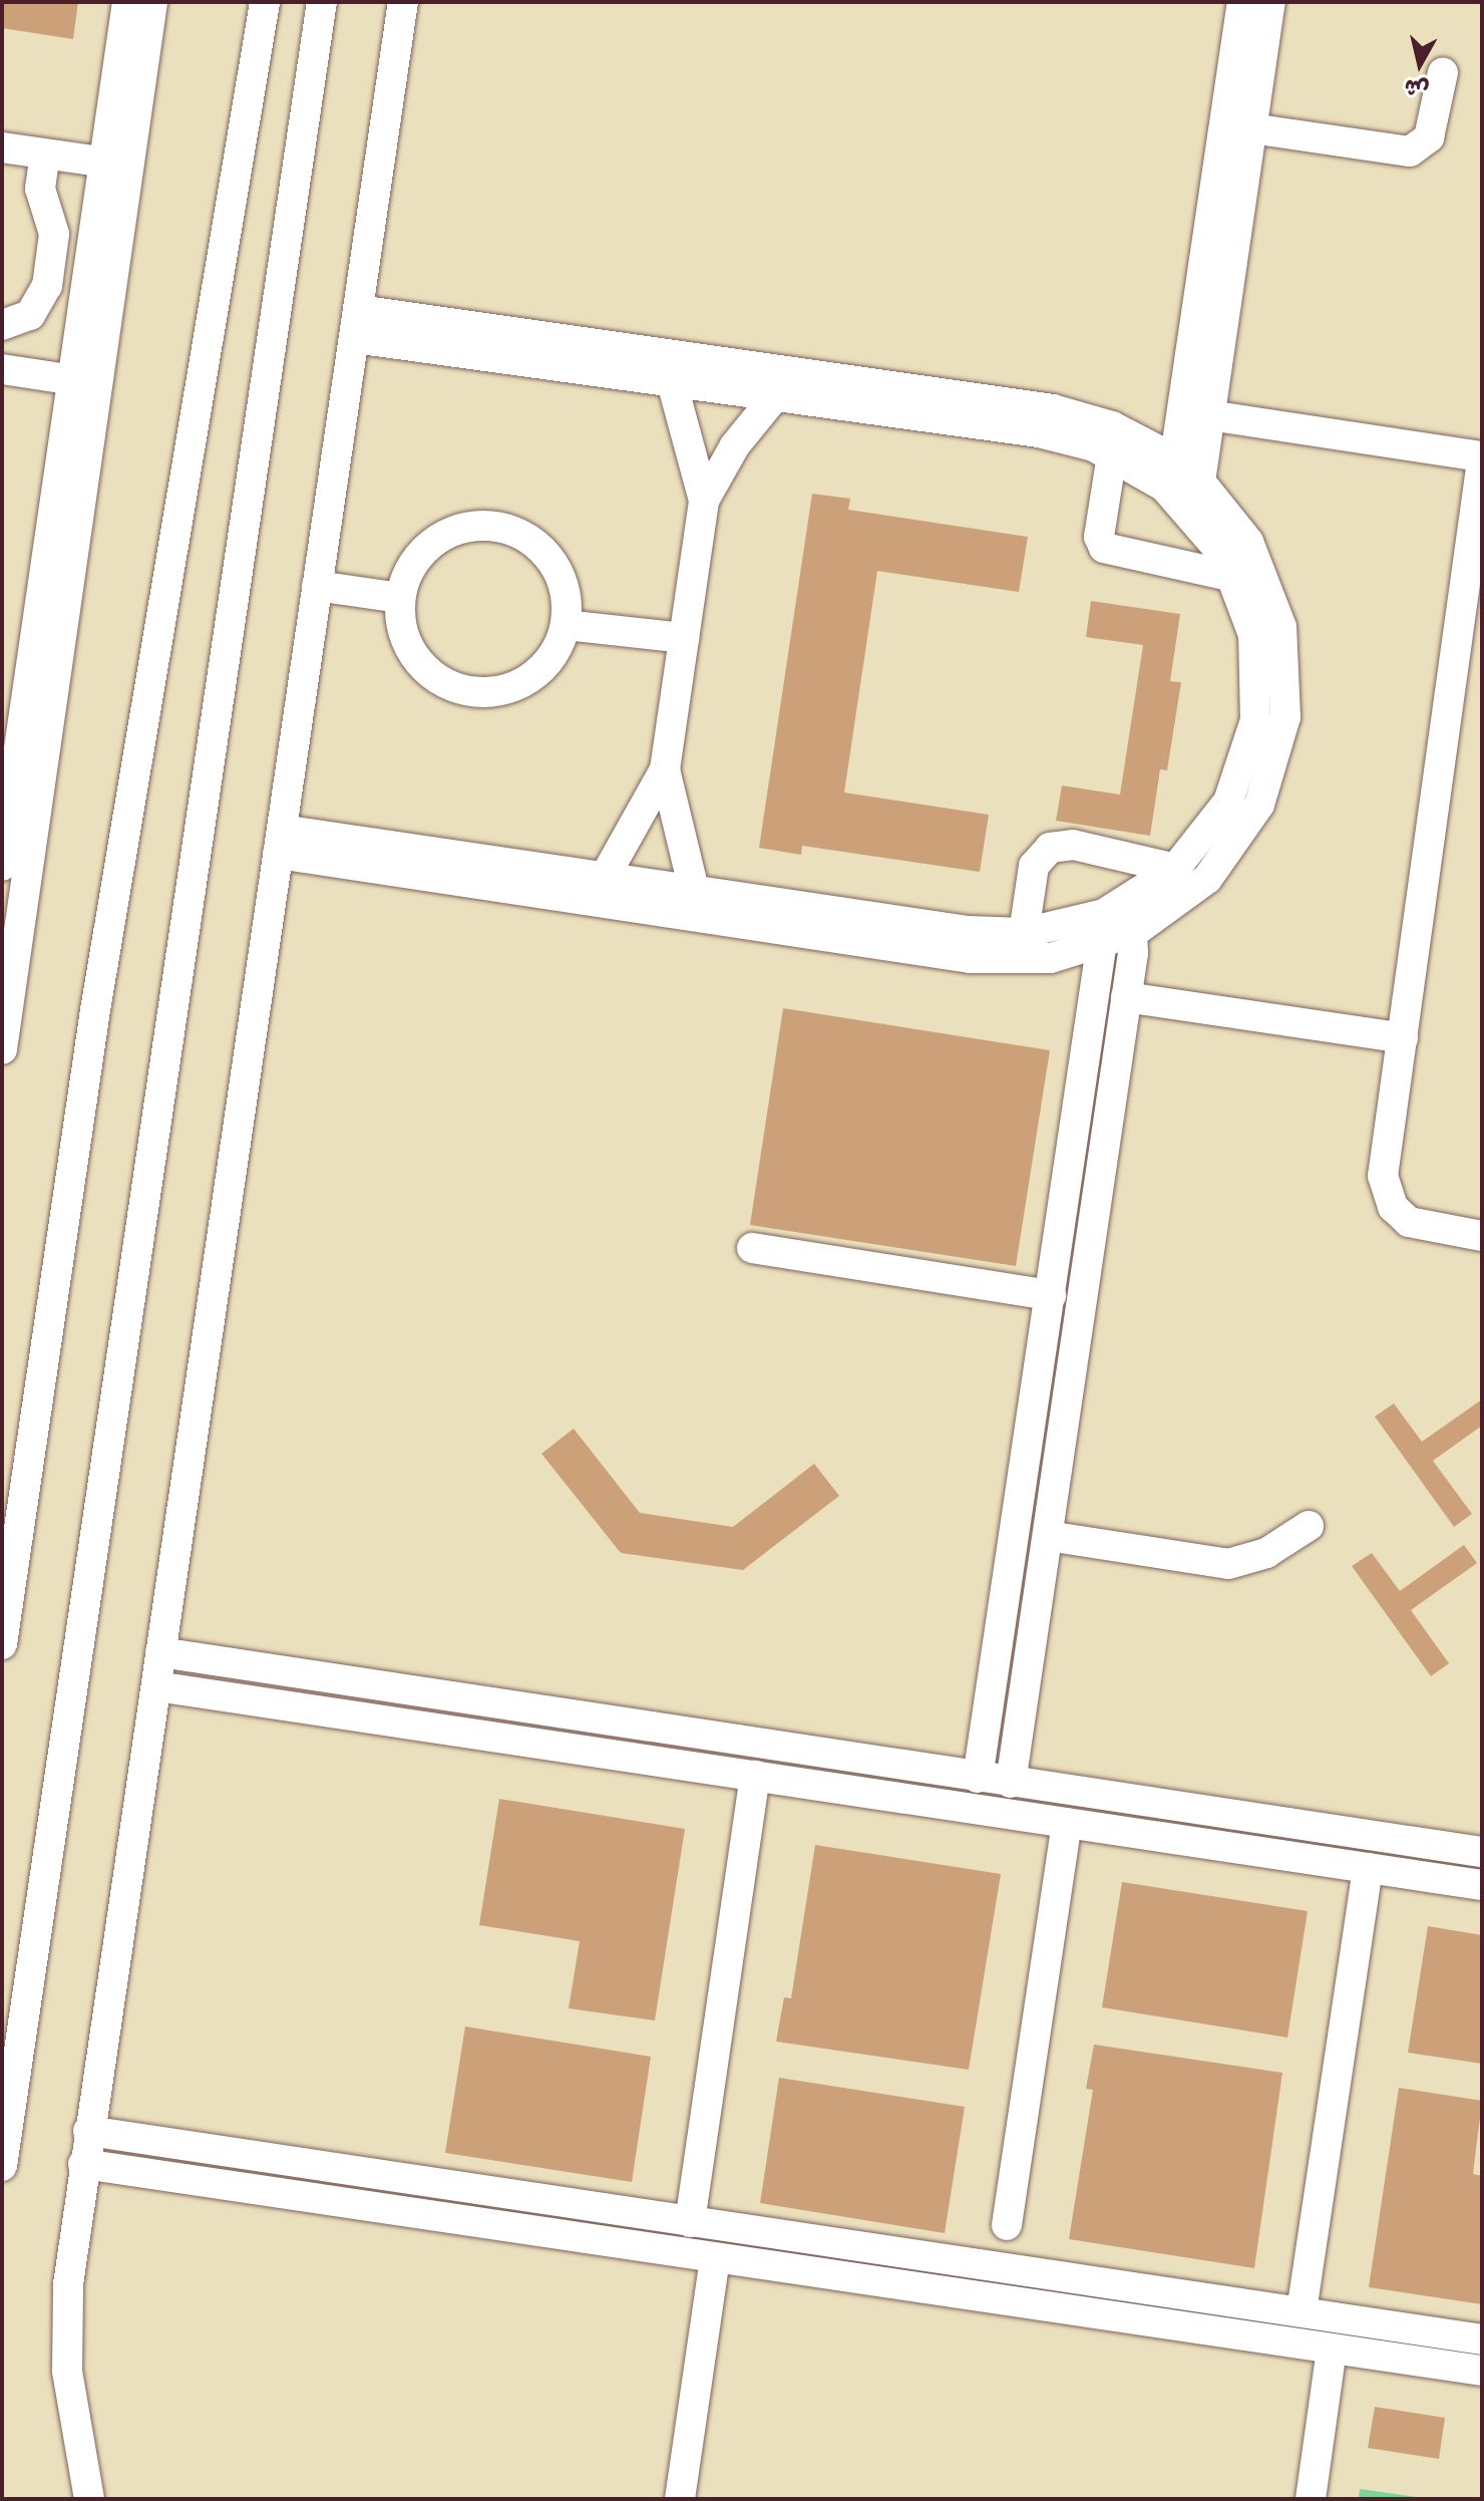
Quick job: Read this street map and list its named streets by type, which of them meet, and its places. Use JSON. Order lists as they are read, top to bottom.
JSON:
{
  "north": "bottom"
}
